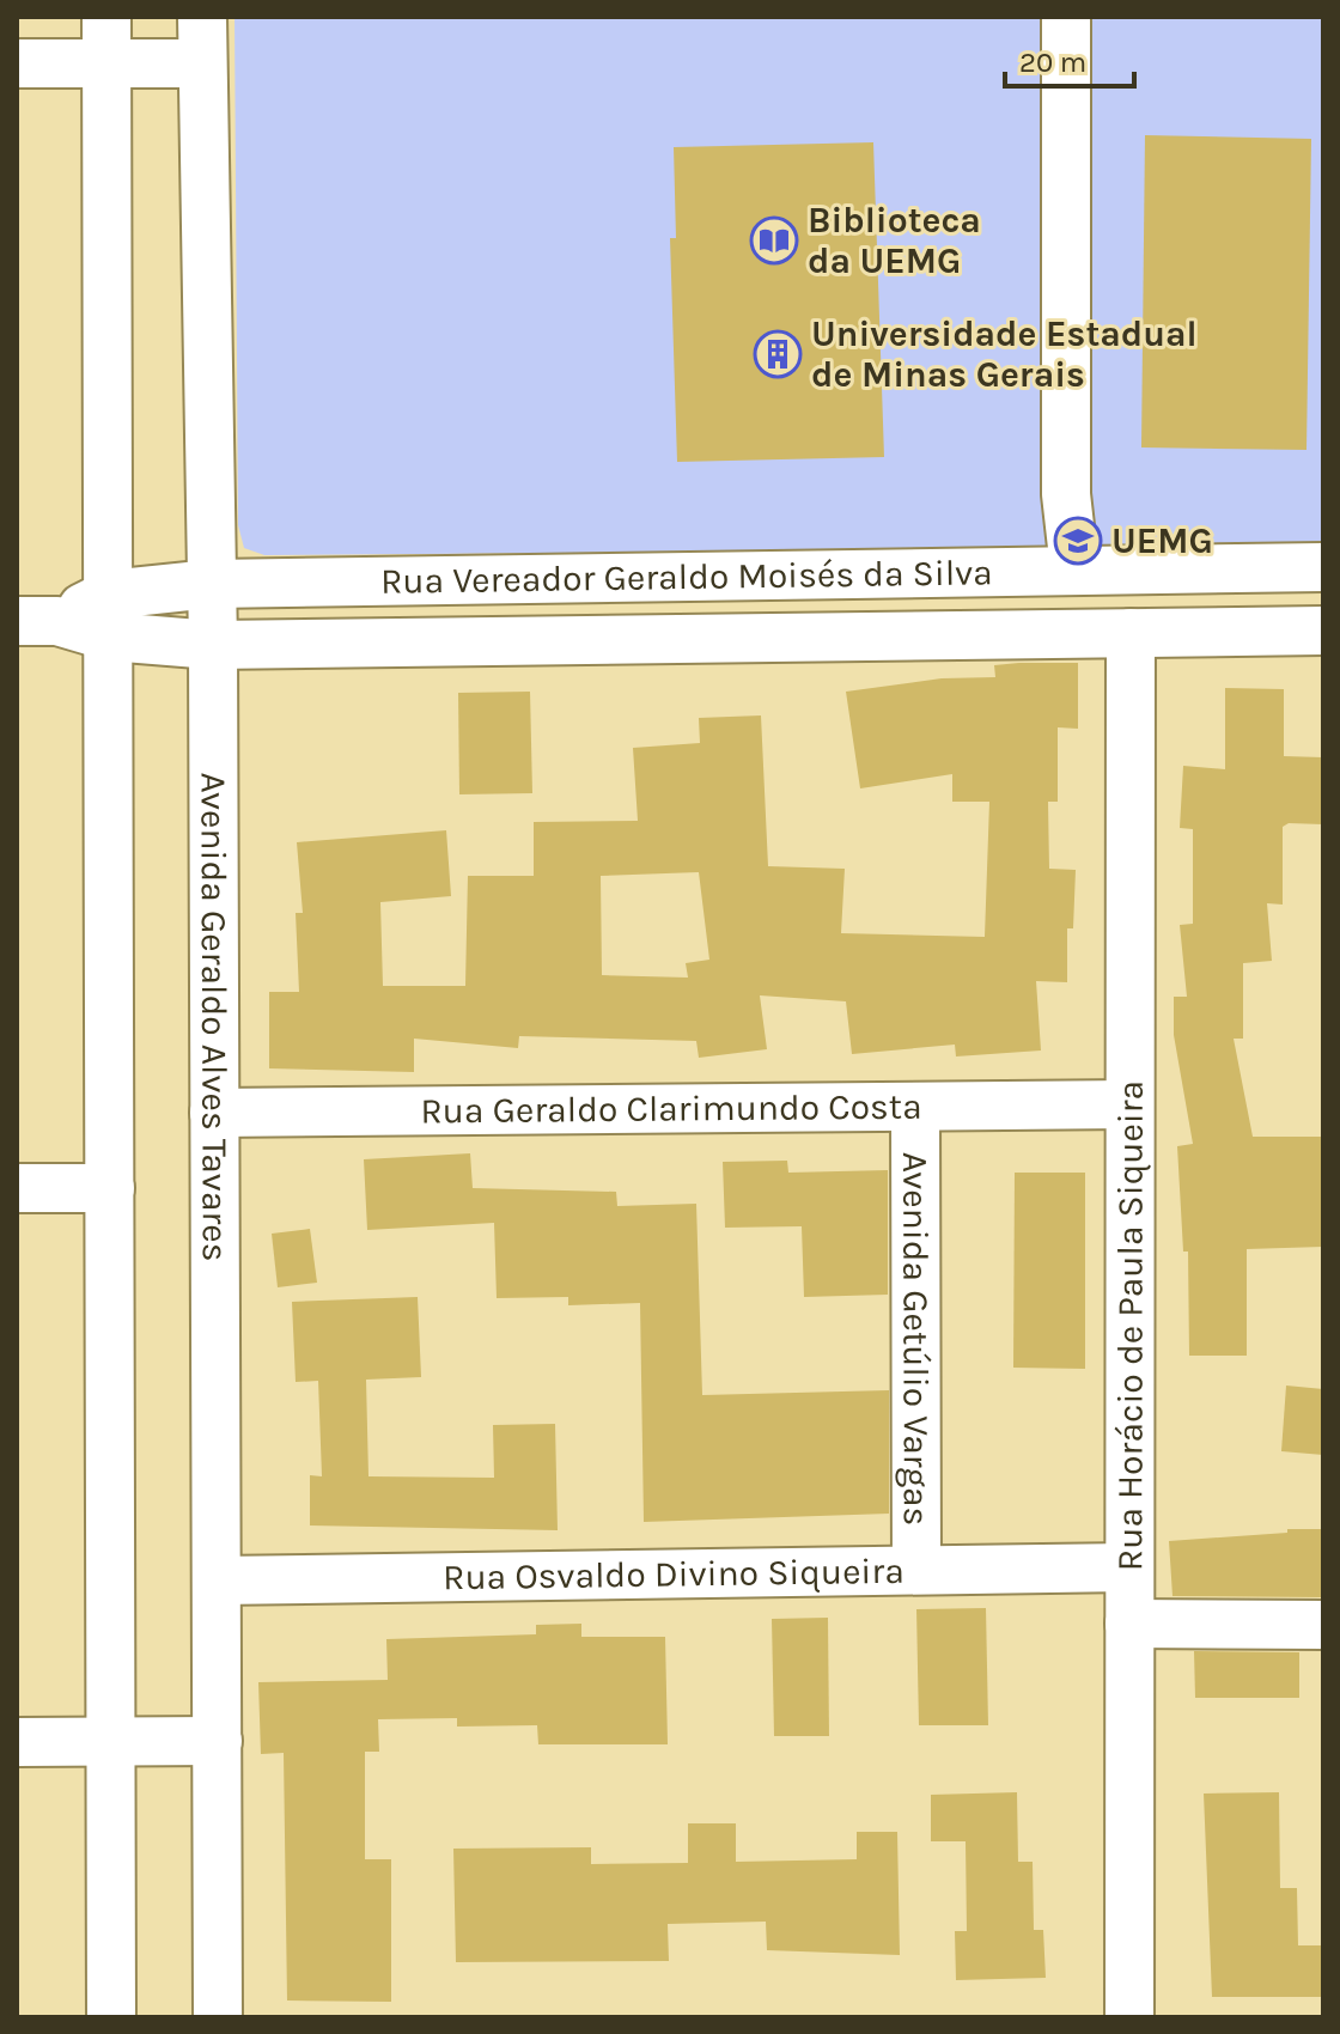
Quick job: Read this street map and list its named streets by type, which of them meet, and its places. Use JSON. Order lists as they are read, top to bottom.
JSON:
{
  "streets": {
    "street": [
      "Rua Vereador Geraldo Moisés da Silva",
      "Avenida Geraldo Alves Tavares",
      "Rua Geraldo Clarimundo Costa",
      "Rua Horácio de Paula Siqueira",
      "Avenida Getúlio Vargas",
      "Rua Osvaldo Divino Siqueira"
    ]
  },
  "crossings": [
    ["Rua Vereador Geraldo Moisés da Silva", "Avenida Geraldo Alves Tavares"],
    ["Rua Vereador Geraldo Moisés da Silva", "Rua Horácio de Paula Siqueira"],
    ["Avenida Geraldo Alves Tavares", "Rua Geraldo Clarimundo Costa"],
    ["Avenida Geraldo Alves Tavares", "Rua Osvaldo Divino Siqueira"],
    ["Rua Geraldo Clarimundo Costa", "Rua Horácio de Paula Siqueira"],
    ["Rua Geraldo Clarimundo Costa", "Avenida Getúlio Vargas"],
    ["Rua Horácio de Paula Siqueira", "Rua Osvaldo Divino Siqueira"],
    ["Avenida Getúlio Vargas", "Rua Osvaldo Divino Siqueira"]
  ],
  "places": {
    "library": ["Biblioteca da UEMG"],
    "building": ["Universidade Estadual de Minas Gerais"],
    "school or university": ["UEMG"]
  },
  "scale_bar": "20 m"
}
